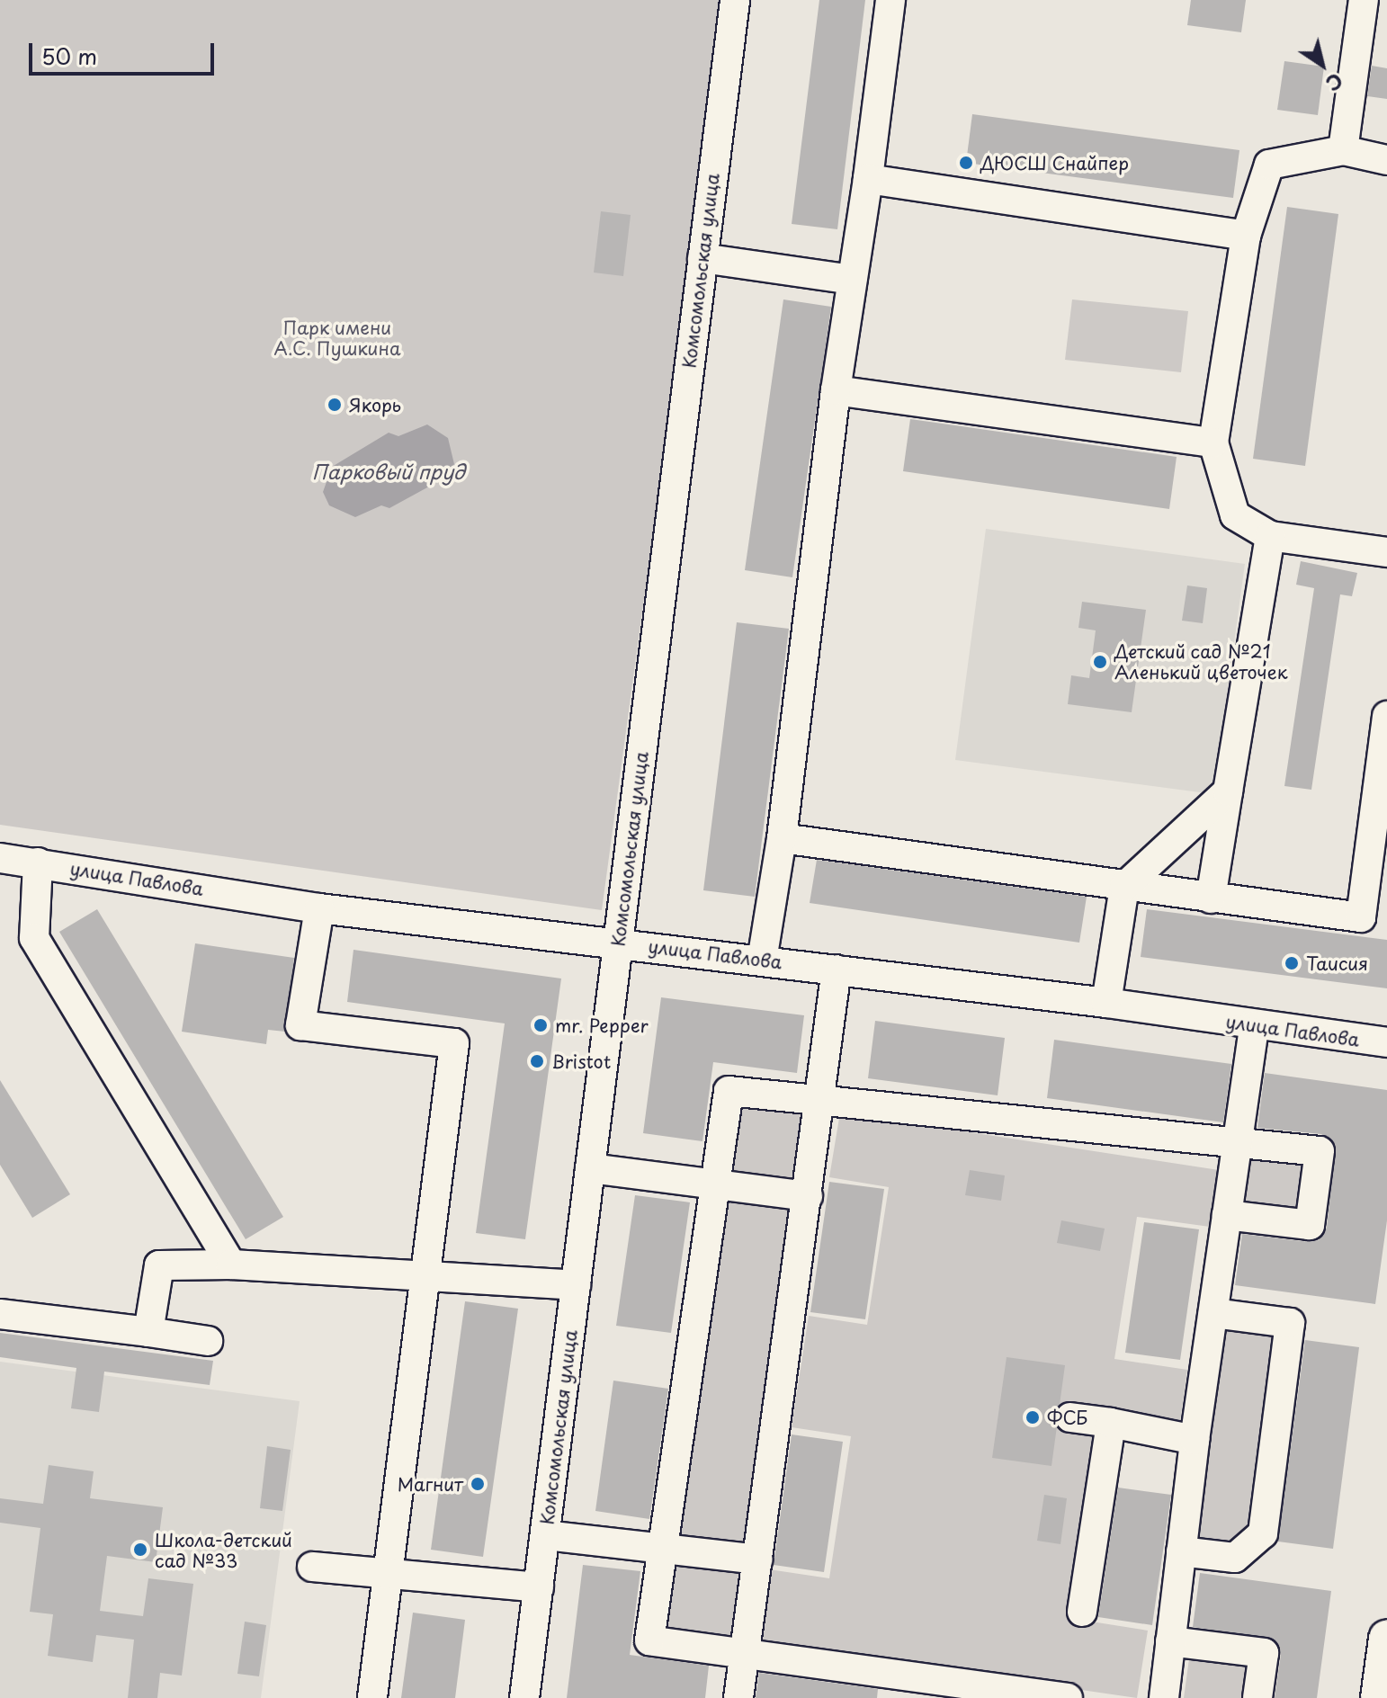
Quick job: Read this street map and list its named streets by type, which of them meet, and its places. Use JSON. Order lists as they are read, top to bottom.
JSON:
{
  "streets": {
    "street": ["Комсомольская улица", "улица Павлова"]
  },
  "crossings": [
    ["Комсомольская улица", "улица Павлова"]
  ],
  "water": ["Парковый пруд"],
  "parks": ["Парк имени А.С. Пушкина"],
  "places": [
    "ДЮСШ Снайпер",
    "Якорь",
    "Детский сад №21 Аленький цветочек",
    "Таисия",
    "mr. Pepper",
    "Bristot",
    "ФСБ",
    "Магнит",
    "Школа-детский сад №33"
  ],
  "scale_bar": "50 m",
  "north": "bottom right"
}
